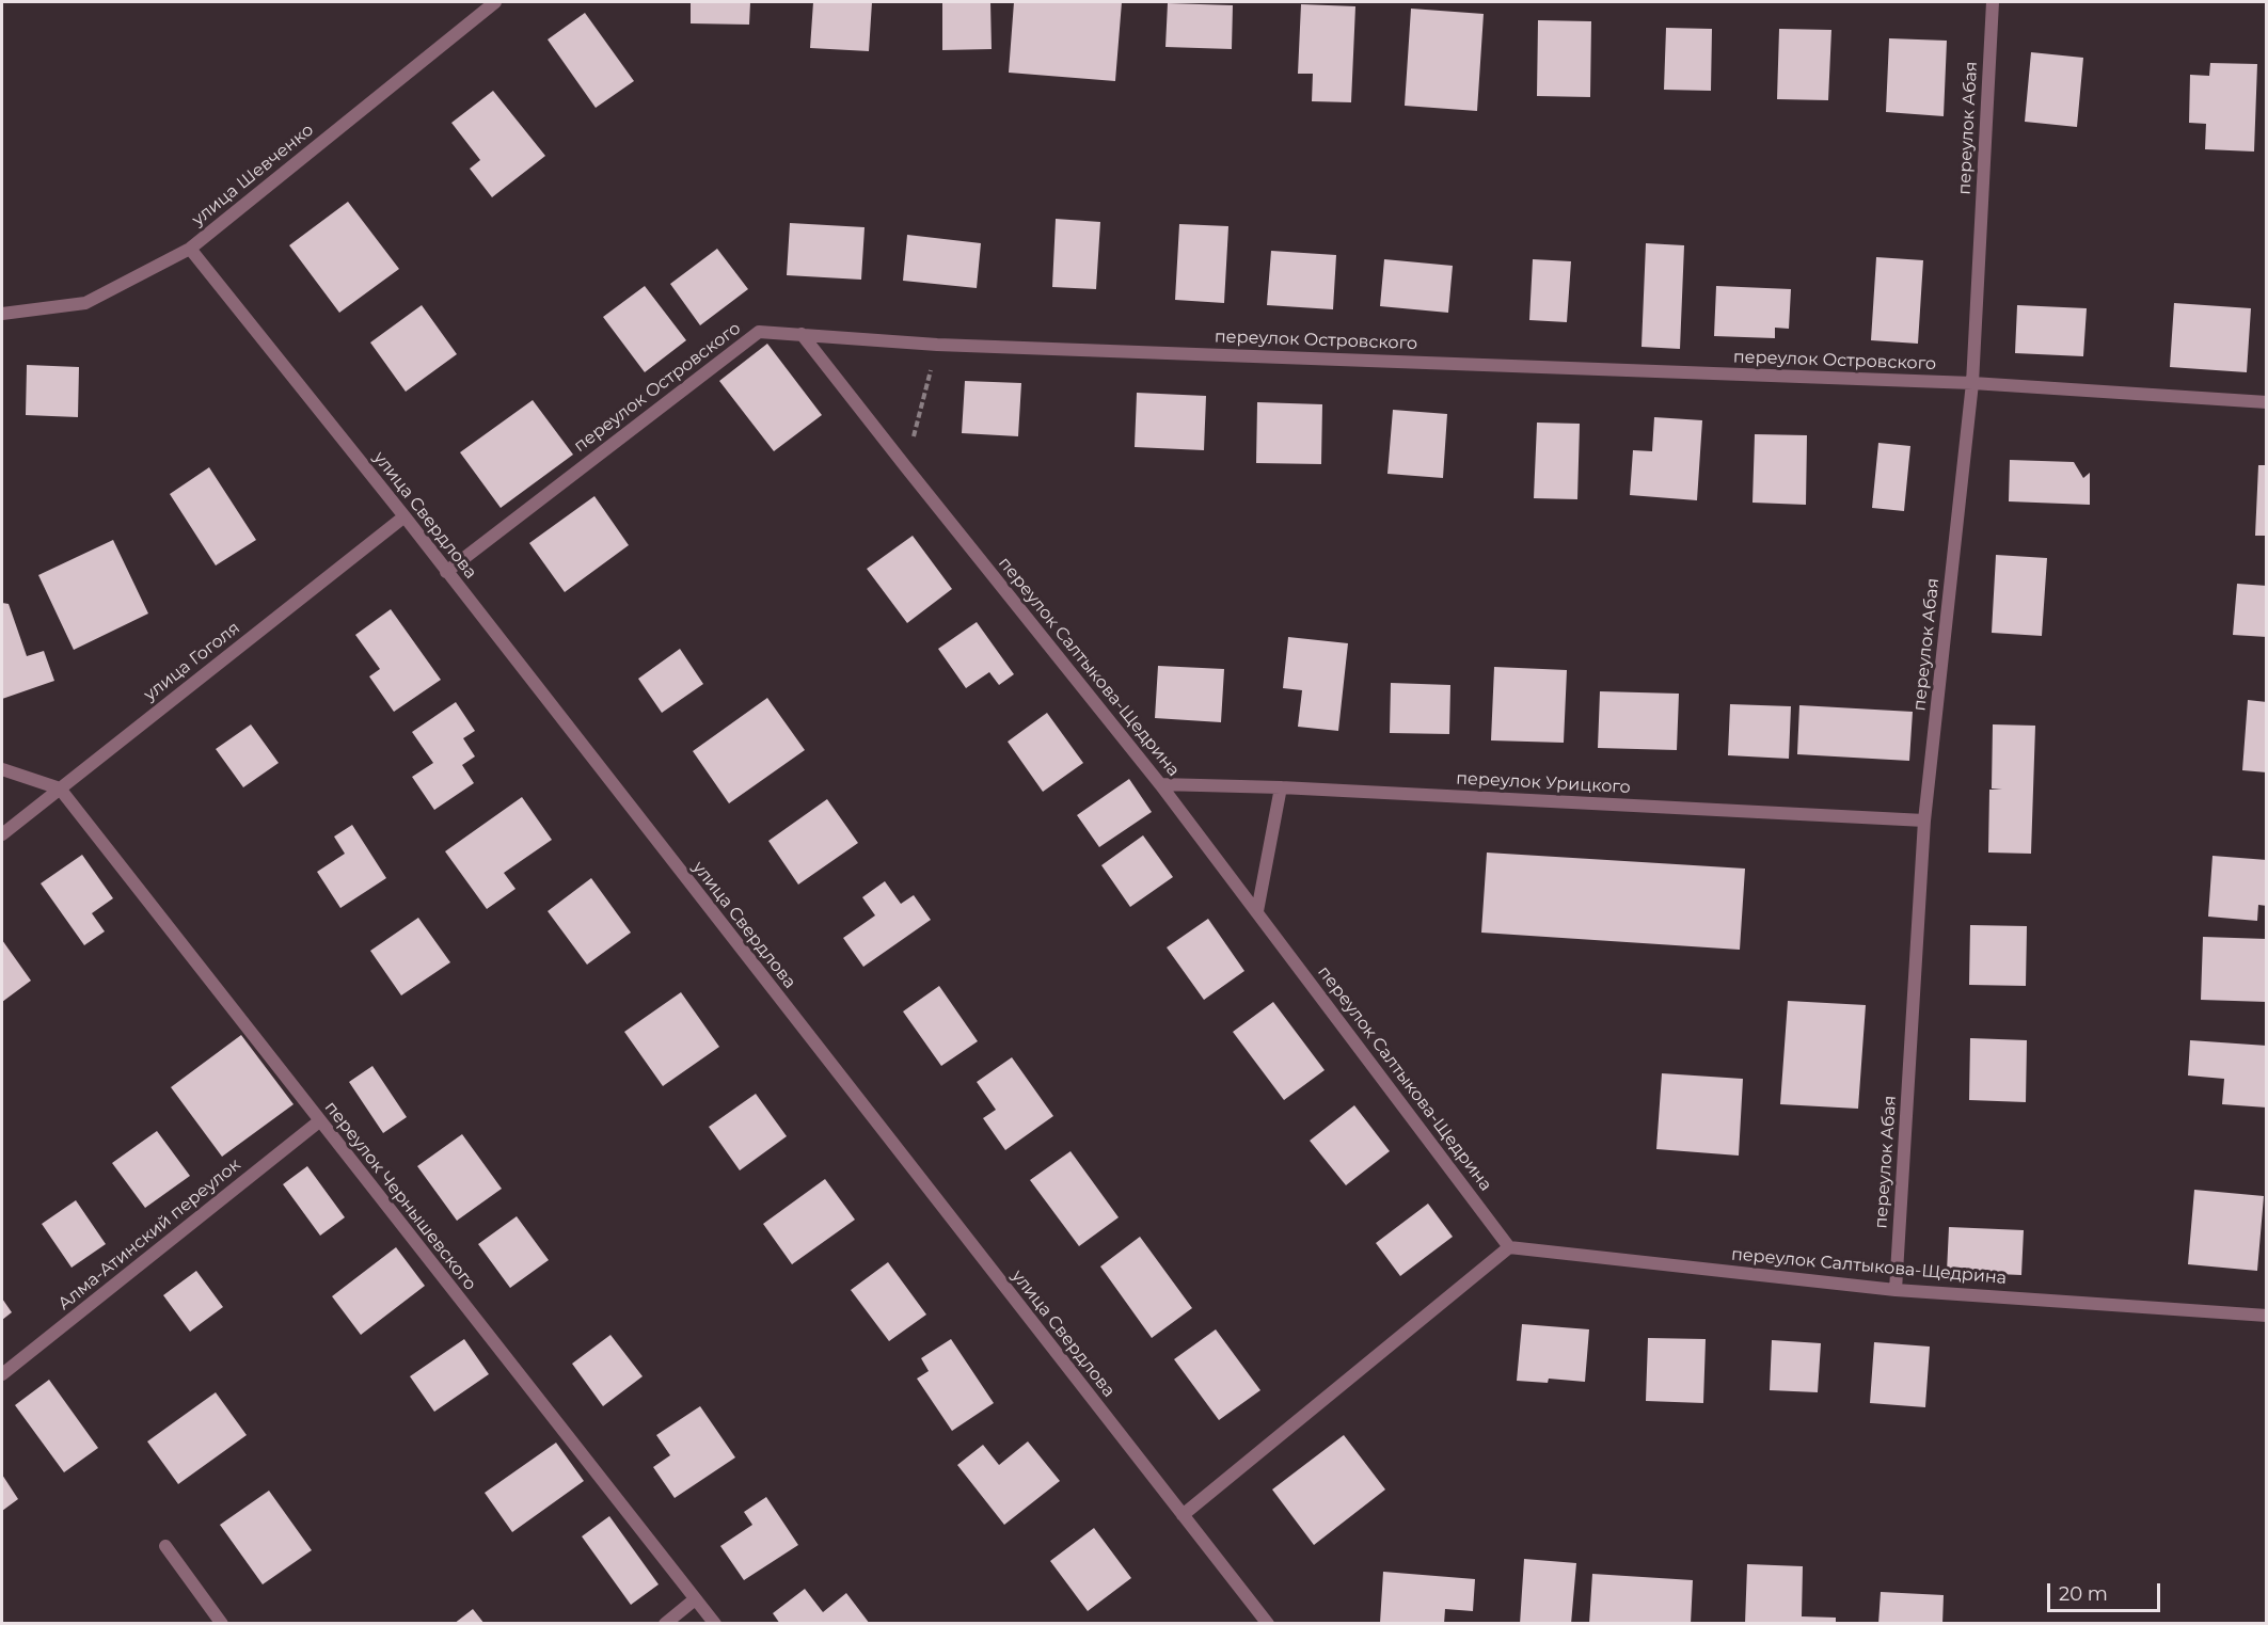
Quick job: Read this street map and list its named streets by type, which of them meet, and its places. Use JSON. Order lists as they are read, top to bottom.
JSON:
{
  "streets": {
    "lane": [
      "переулок Абая",
      "улица Шевченко",
      "переулок Островского",
      "улица Свердлова",
      "улица Гоголя",
      "переулок Салтыкова-Щедрина",
      "переулок Урицкого",
      "переулок Чернышевского",
      "Алма-Атинский переулок"
    ]
  },
  "crossings": [
    ["переулок Абая", "переулок Островского"],
    ["переулок Абая", "переулок Салтыкова-Щедрина"],
    ["переулок Абая", "переулок Урицкого"],
    ["улица Шевченко", "улица Свердлова"],
    ["переулок Островского", "улица Свердлова"],
    ["переулок Островского", "переулок Салтыкова-Щедрина"],
    ["улица Свердлова", "улица Гоголя"],
    ["улица Гоголя", "переулок Чернышевского"],
    ["переулок Салтыкова-Щедрина", "переулок Урицкого"],
    ["переулок Чернышевского", "Алма-Атинский переулок"]
  ],
  "scale_bar": "20 m"
}
